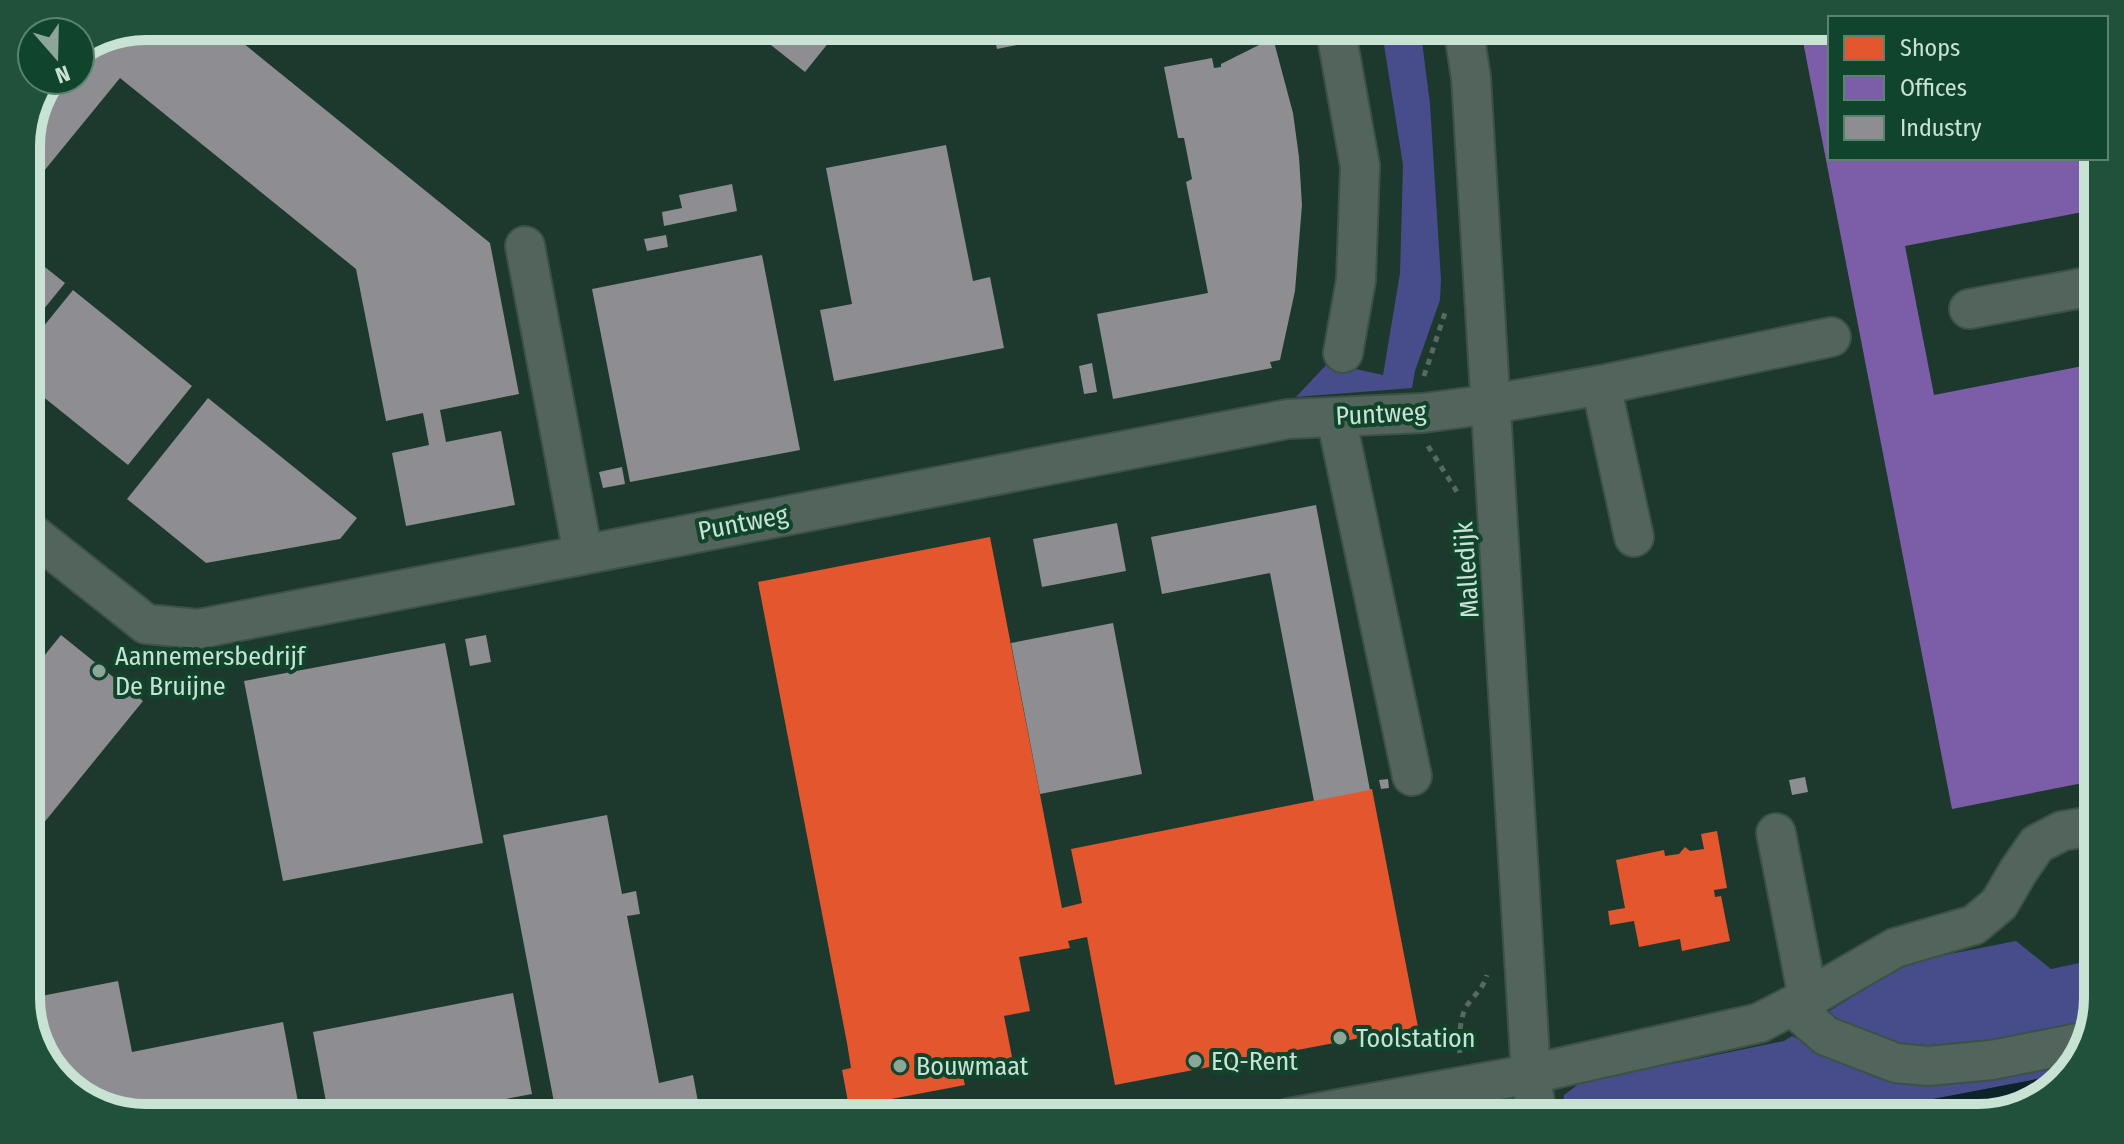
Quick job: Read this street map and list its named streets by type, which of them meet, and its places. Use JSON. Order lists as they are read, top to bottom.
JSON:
{
  "streets": {
    "street": ["Puntweg", "Malledijk"]
  },
  "crossings": [
    ["Puntweg", "Malledijk"]
  ],
  "places": [
    "Aannemersbedrijf De Bruijne",
    "Toolstation",
    "EQ-Rent",
    "Bouwmaat"
  ],
  "legend": ["Shops", "Offices", "Industry"],
  "north": "bottom"
}
